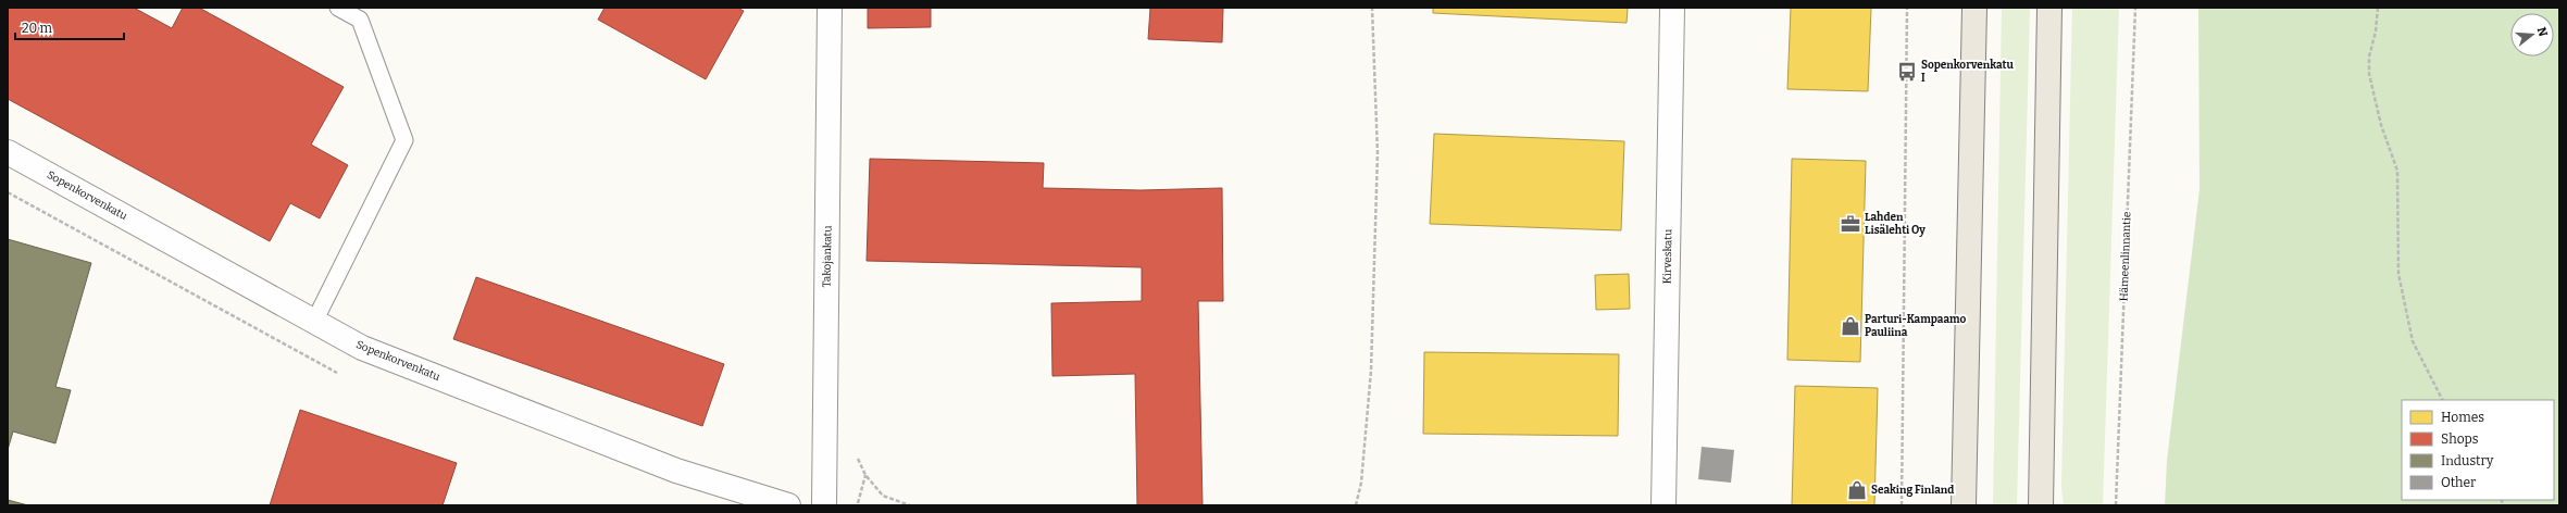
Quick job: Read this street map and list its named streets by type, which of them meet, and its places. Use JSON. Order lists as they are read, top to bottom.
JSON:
{
  "streets": {
    "street": ["Sopenkorvenkatu", "Takojankatu", "Kirveskatu"],
    "path": ["Hämeenlinnantie"]
  },
  "places": {
    "bus stop": ["Sopenkorvenkatu I"],
    "office": ["Lahden Lisälehti Oy"],
    "shop": ["Parturi-Kampaamo Pauliina", "Seaking Finland"]
  },
  "legend": [
    "Homes",
    "Shops",
    "Industry",
    "Other"
  ],
  "scale_bar": "20 m",
  "north": "right"
}
